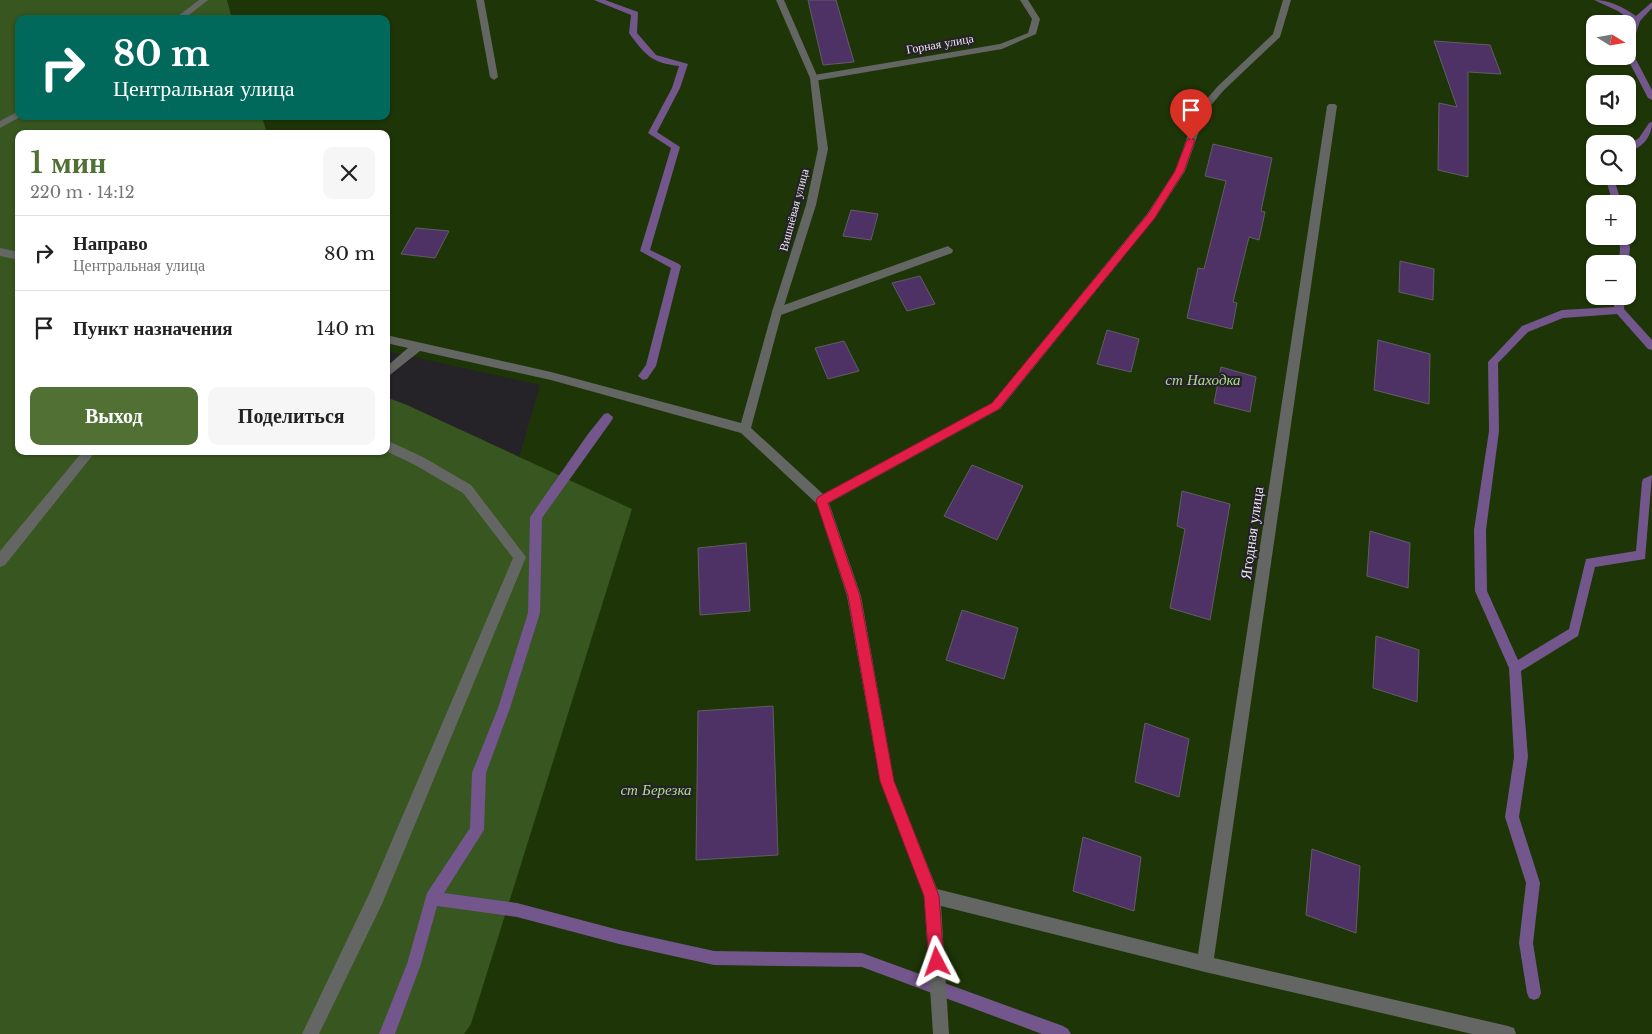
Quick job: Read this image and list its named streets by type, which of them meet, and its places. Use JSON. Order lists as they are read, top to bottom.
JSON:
{
  "streets": {
    "street": ["Горная улица", "Вишнёвая улица", "Ягодная улица"]
  },
  "crossings": [
    ["Горная улица", "Вишнёвая улица"]
  ],
  "parks": ["ст Находка", "ст Березка"],
  "north": "right",
  "page": {
    "map_buttons": ["+", "−"],
    "turn": ["80 m", "Центральная улица"],
    "heading": ["1 мин", "220 m · 14:12"],
    "list": [
      {
        "name": "Направо",
        "note": "Центральная улица",
        "value": "80 m"
      },
      {
        "name": "Пункт назначения",
        "value": "140 m"
      }
    ],
    "buttons": ["Выход", "Поделиться"]
  }
}
